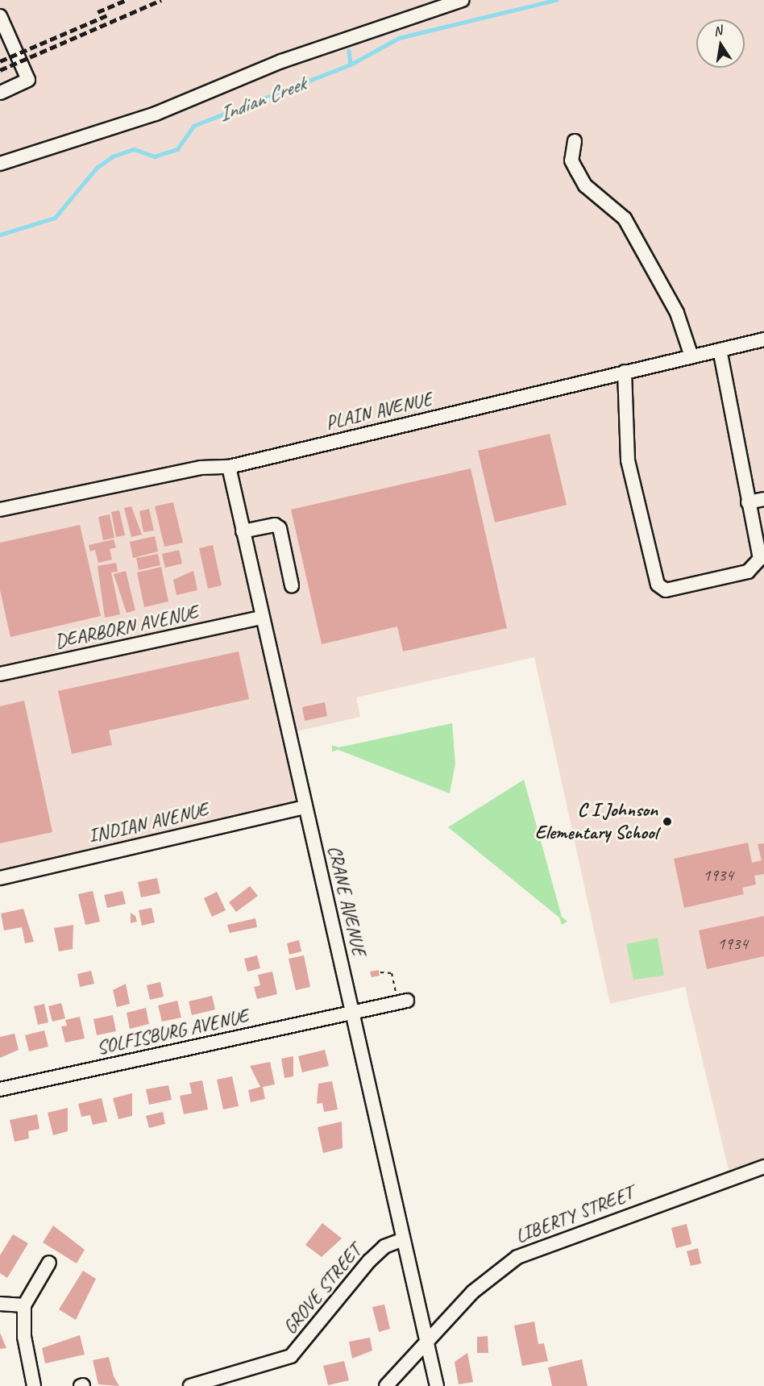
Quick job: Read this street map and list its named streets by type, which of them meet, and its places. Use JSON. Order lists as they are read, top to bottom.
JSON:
{
  "streets": {
    "street": [
      "PLAIN AVENUE",
      "DEARBORN AVENUE",
      "INDIAN AVENUE",
      "CRANE AVENUE",
      "SOLFISBURG AVENUE",
      "LIBERTY STREET",
      "GROVE STREET"
    ]
  },
  "crossings": [
    ["PLAIN AVENUE", "CRANE AVENUE"],
    ["DEARBORN AVENUE", "CRANE AVENUE"],
    ["INDIAN AVENUE", "CRANE AVENUE"],
    ["CRANE AVENUE", "SOLFISBURG AVENUE"],
    ["CRANE AVENUE", "LIBERTY STREET"],
    ["CRANE AVENUE", "GROVE STREET"]
  ],
  "water": ["Indian Creek"],
  "places": ["C I Johnson Elementary School"],
  "house_numbers": ["1934", "1934"],
  "north": "top"
}
